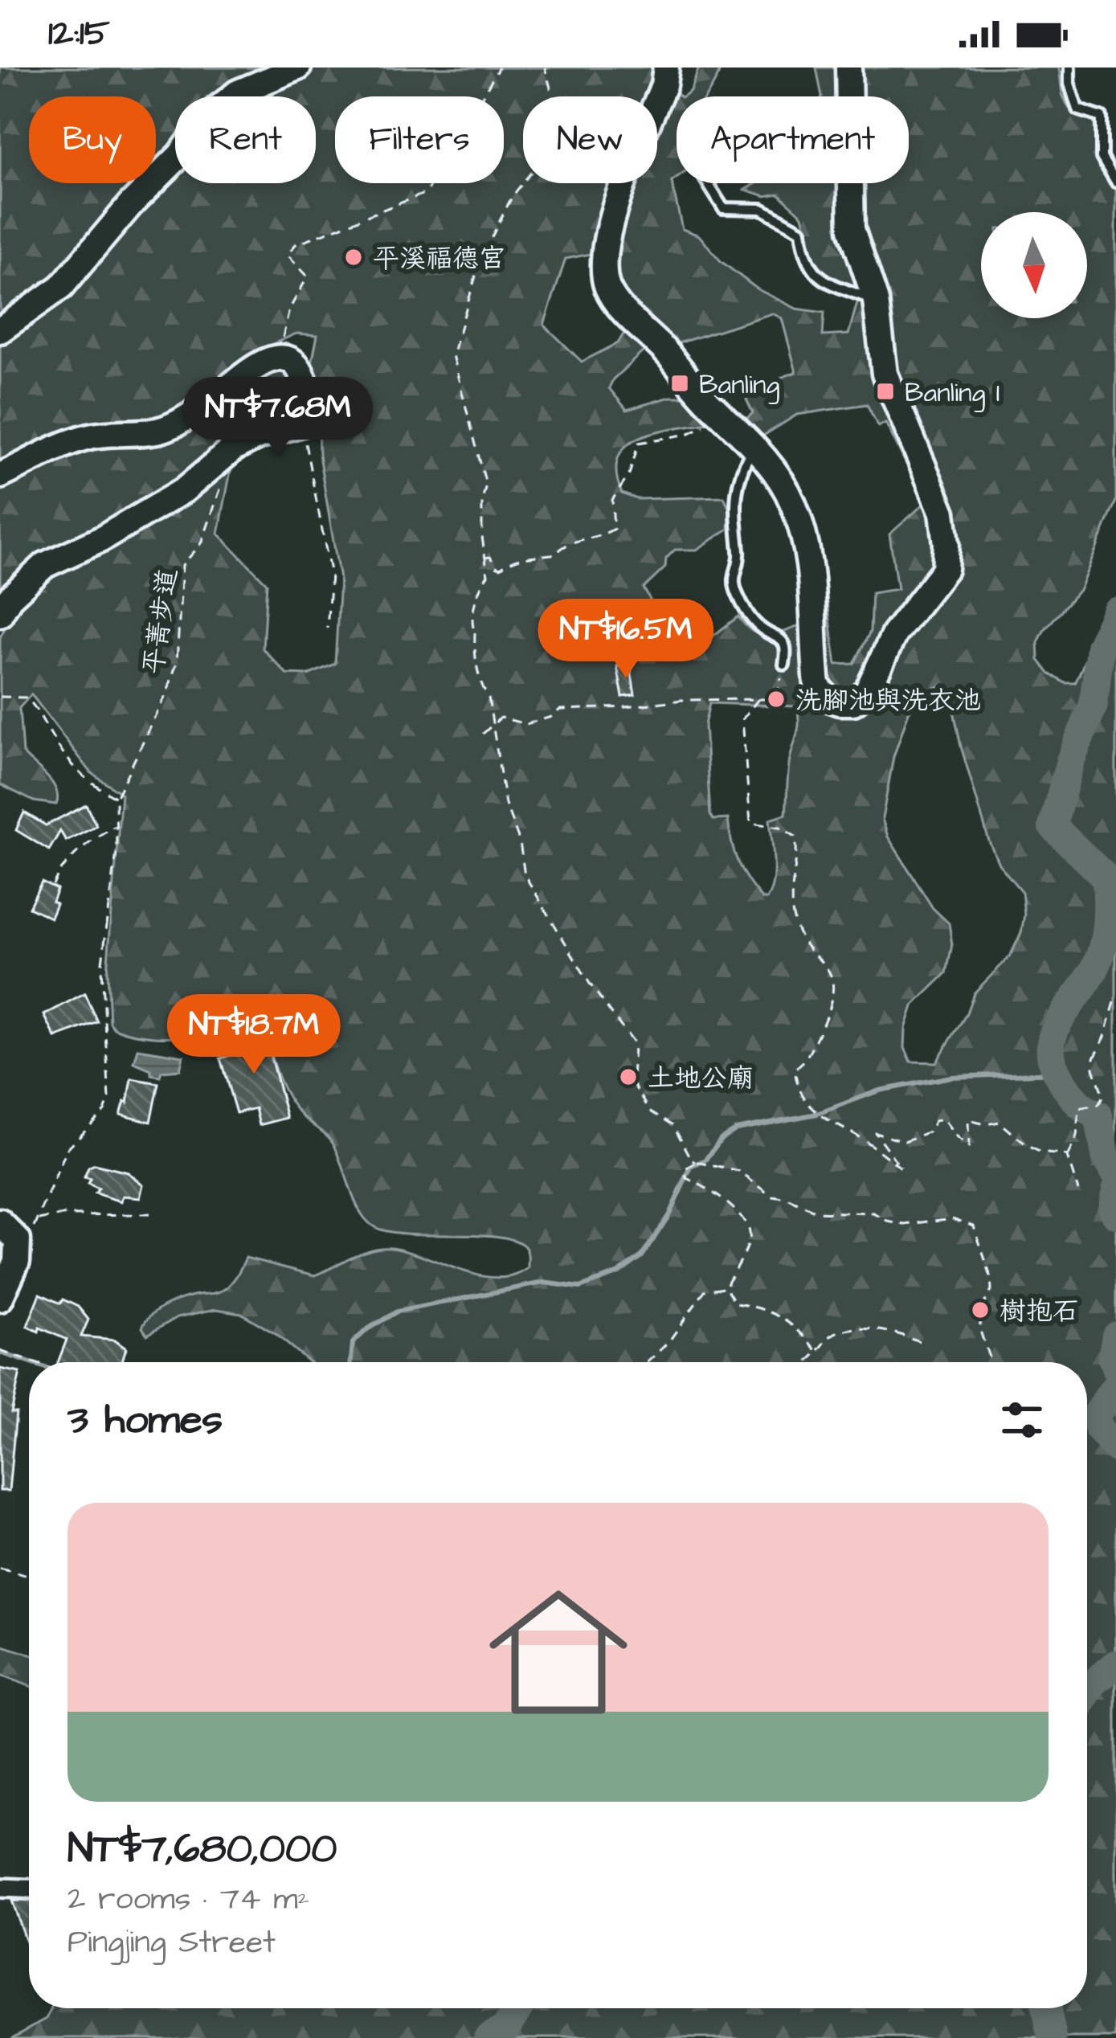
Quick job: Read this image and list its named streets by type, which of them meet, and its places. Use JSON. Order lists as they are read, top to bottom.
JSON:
{
  "streets": {
    "path": ["平菁步道"]
  },
  "places": {
    "other": [
      "平溪福德宮",
      "洗腳池與洗衣池",
      "土地公廟",
      "樹抱石"
    ],
    "transit": ["Banling", "Banling I"]
  },
  "north": "bottom",
  "page": {
    "status": "12:15",
    "chip": [
      "Buy",
      "Rent",
      "Filters",
      "New",
      "Apartment"
    ],
    "price": ["NT$7.68M", "NT$16.5M", "NT$18.7M"],
    "heading": "3 homes",
    "list": [
      {
        "name": "NT$7,680,000",
        "note": "2 rooms · 74 m² · Pingjing Street"
      }
    ]
  }
}
